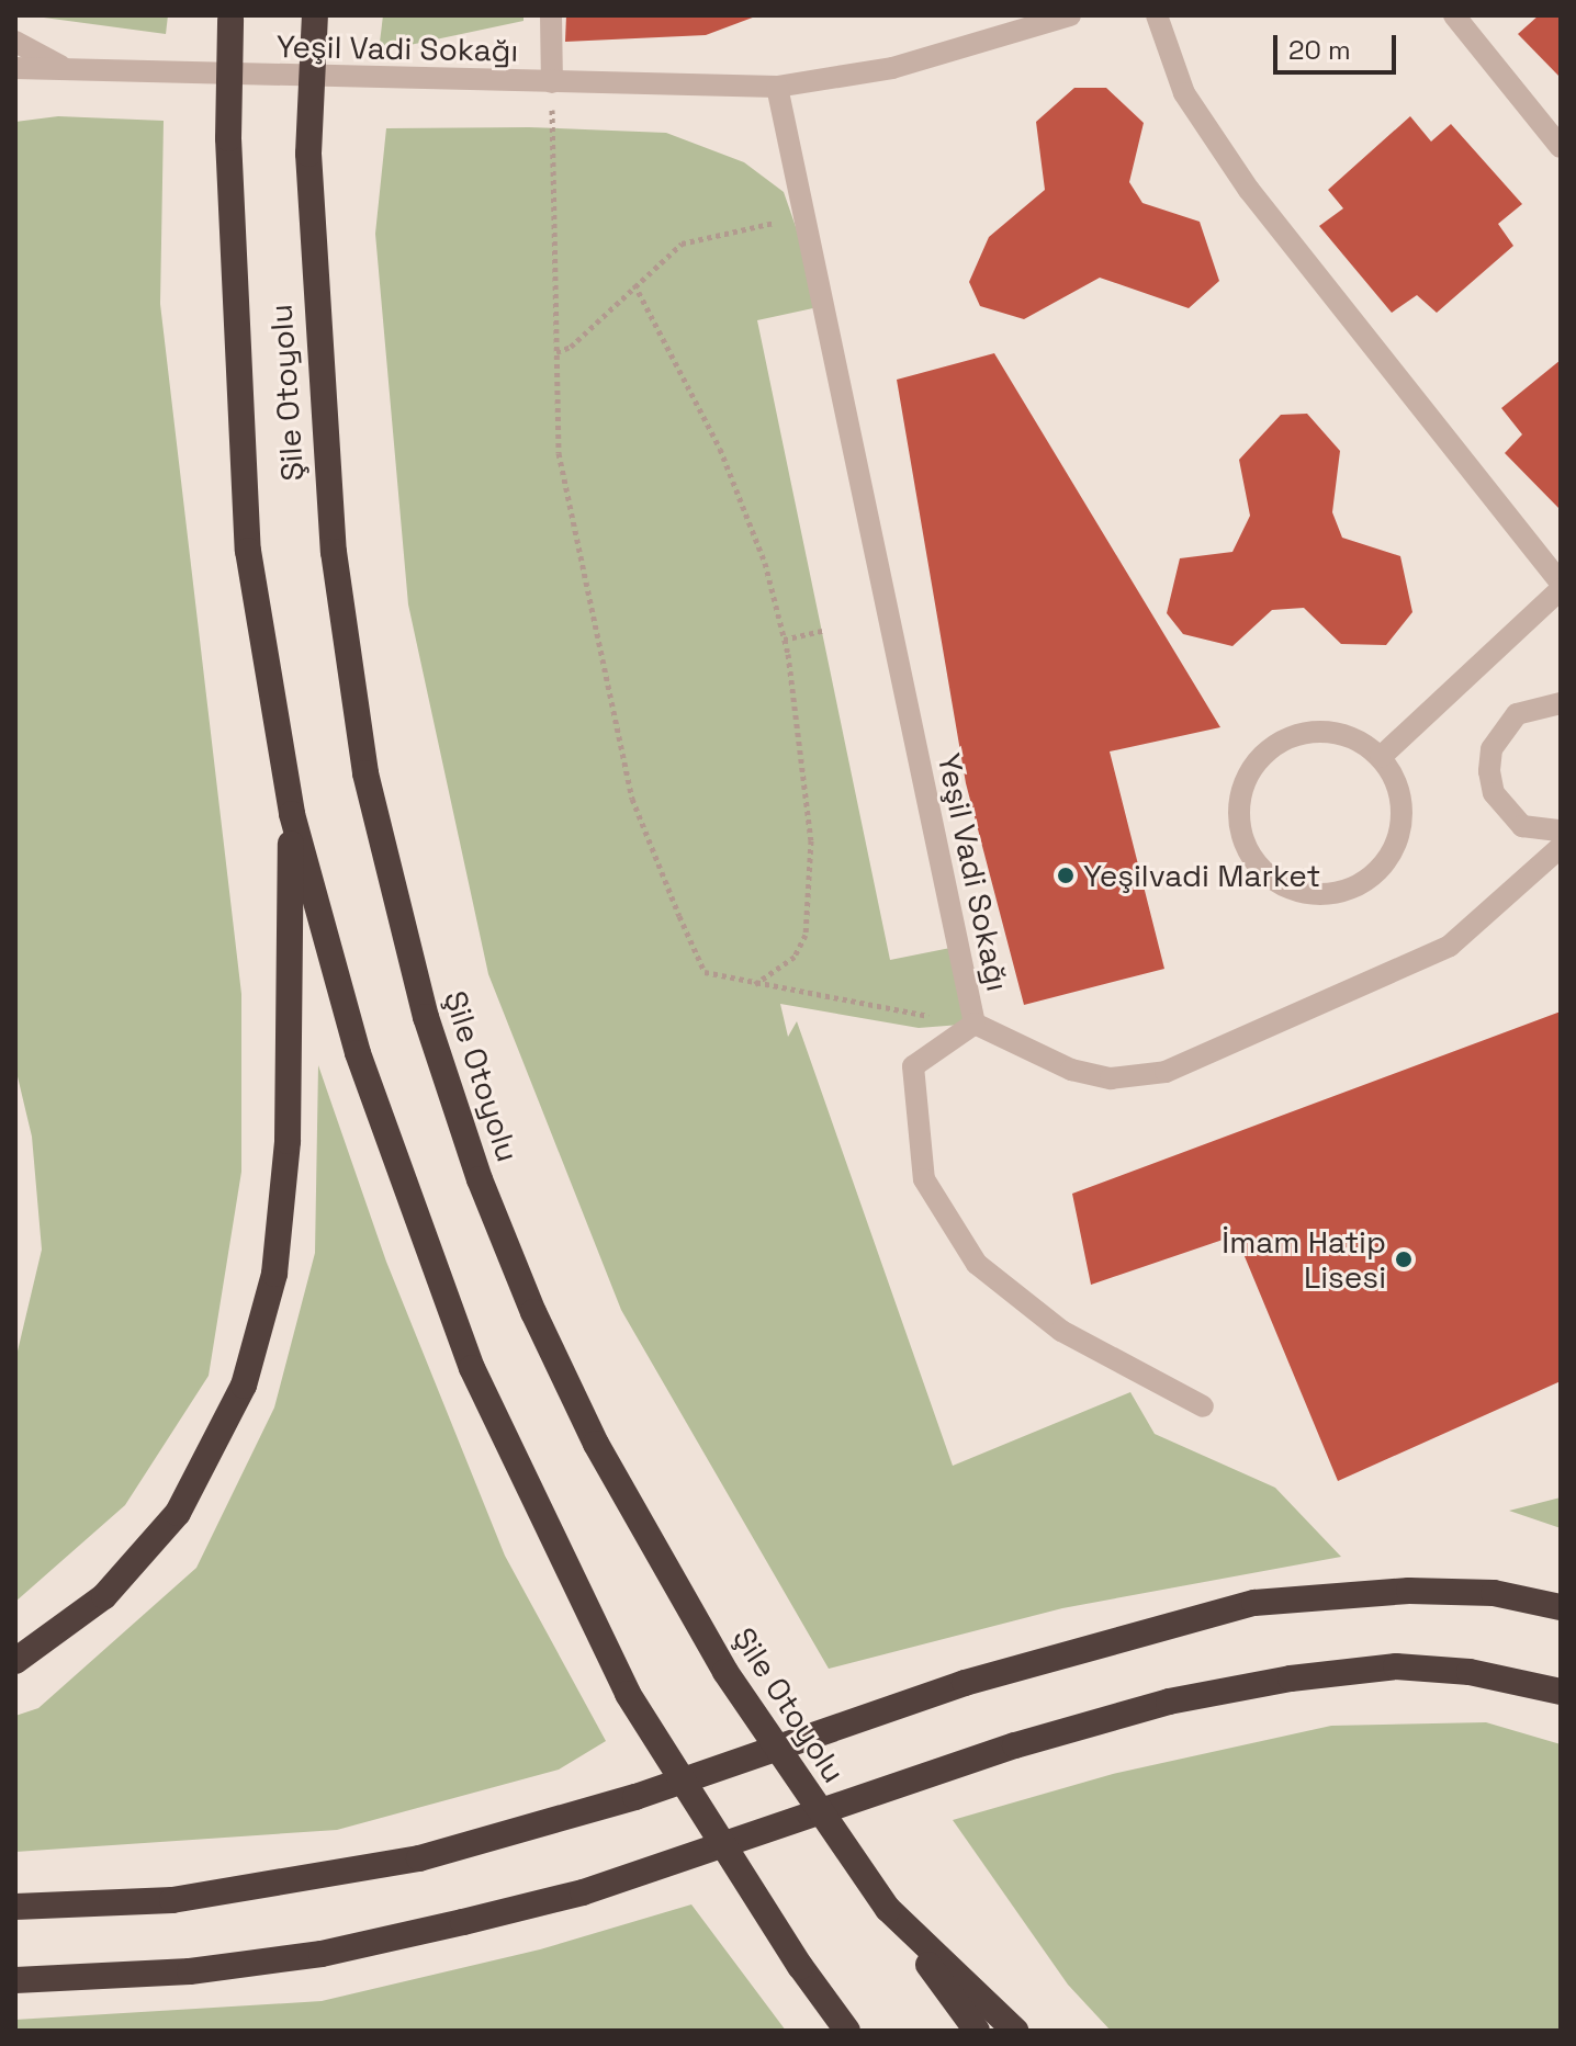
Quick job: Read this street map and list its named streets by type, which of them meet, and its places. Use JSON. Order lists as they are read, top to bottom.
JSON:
{
  "streets": {
    "highway": ["Şile Otoyolu"],
    "street": ["Yeşil Vadi Sokağı"]
  },
  "places": ["Yeşilvadi Market", "İmam Hatip Lisesi"],
  "scale_bar": "20 m"
}
